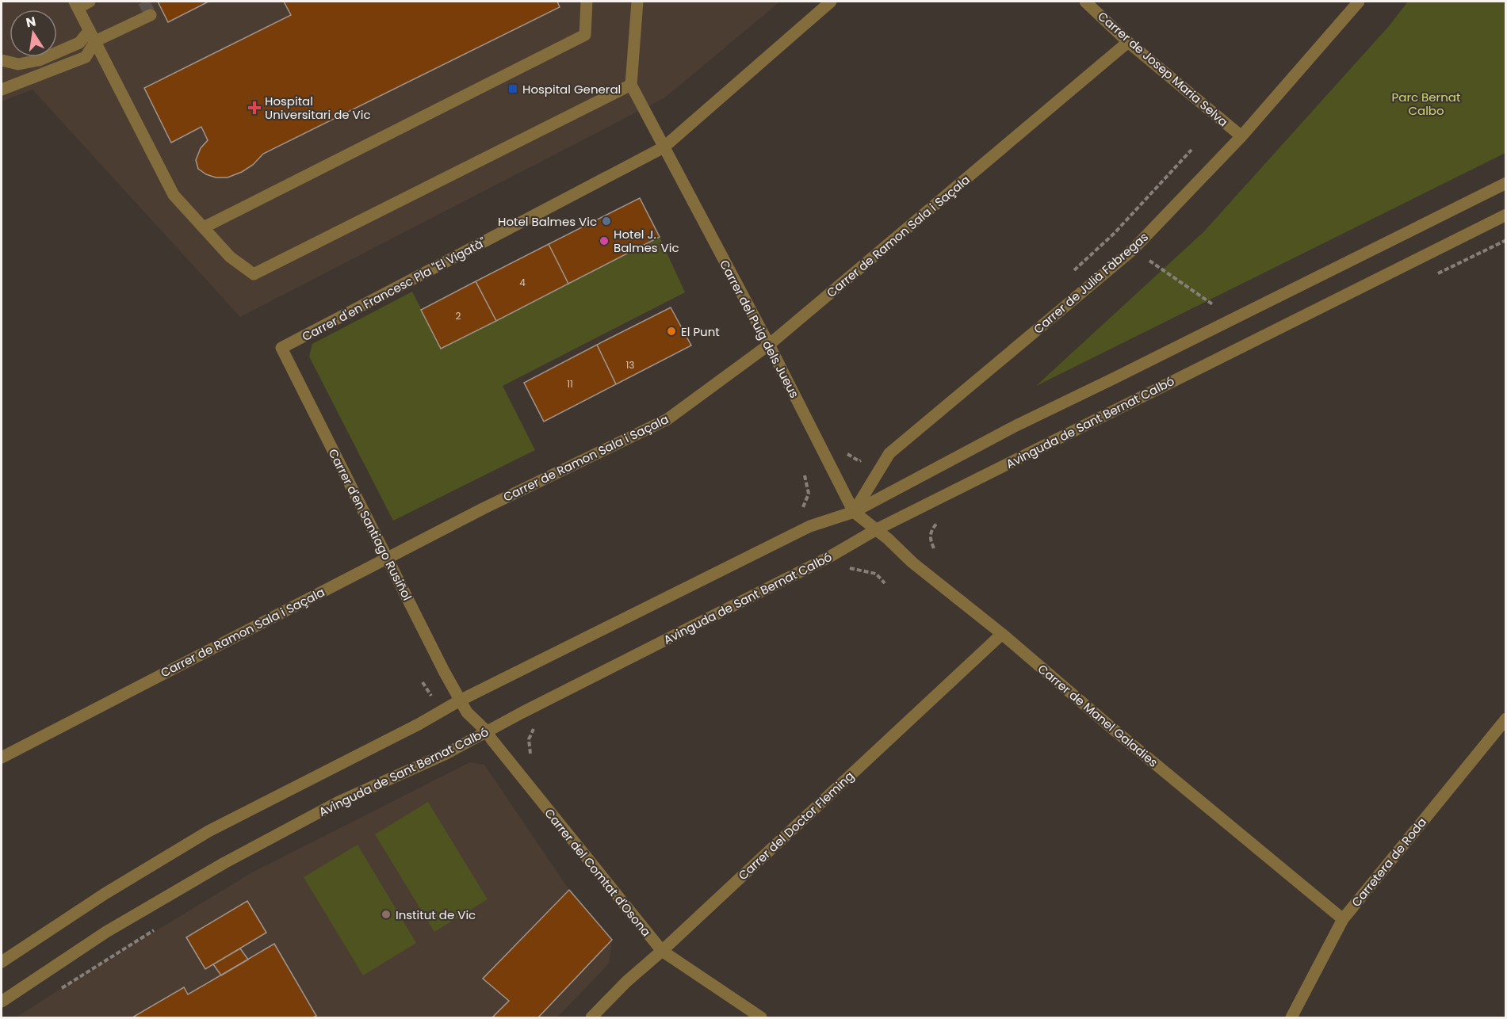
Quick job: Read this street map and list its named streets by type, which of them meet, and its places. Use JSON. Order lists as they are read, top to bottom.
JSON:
{
  "streets": {
    "street": [
      "Carrer de Josep Maria Selva",
      "Carrer de Ramon Sala i Saçala",
      "Carrer de Julià Fàbregas",
      "Carrer d'en Francesc Pla \"El Vigatà\"",
      "Carrer del Puig dels Jueus",
      "Avinguda de Sant Bernat Calbó",
      "Carrer d'en Santiago Rusiñol",
      "Carrer de Manel Galadies",
      "Carrer del Doctor Fleming",
      "Carretera de Roda",
      "Carrer del Comtat d'Osona"
    ]
  },
  "crossings": [
    ["Carrer de Josep Maria Selva", "Carrer de Ramon Sala i Saçala"],
    ["Carrer de Josep Maria Selva", "Carrer de Julià Fàbregas"],
    ["Carrer de Ramon Sala i Saçala", "Carrer del Puig dels Jueus"],
    ["Carrer de Ramon Sala i Saçala", "Carrer d'en Santiago Rusiñol"],
    ["Carrer de Julià Fàbregas", "Carrer del Puig dels Jueus"],
    ["Carrer de Julià Fàbregas", "Carrer de Manel Galadies"],
    ["Carrer d'en Francesc Pla \"El Vigatà\"", "Carrer del Puig dels Jueus"],
    ["Carrer d'en Francesc Pla \"El Vigatà\"", "Carrer d'en Santiago Rusiñol"],
    ["Carrer del Puig dels Jueus", "Carrer de Manel Galadies"],
    ["Avinguda de Sant Bernat Calbó", "Carrer de Manel Galadies"],
    ["Avinguda de Sant Bernat Calbó", "Carrer del Comtat d'Osona"],
    ["Carrer d'en Santiago Rusiñol", "Carrer del Comtat d'Osona"],
    ["Carrer de Manel Galadies", "Carrer del Doctor Fleming"],
    ["Carrer de Manel Galadies", "Carretera de Roda"],
    ["Carrer del Doctor Fleming", "Carrer del Comtat d'Osona"]
  ],
  "parks": ["Parc Bernat Calbo"],
  "places": {
    "transit": ["Hospital General"],
    "health": ["Hospital Universitari de Vic"],
    "other": [
      "Hotel Balmes Vic",
      "Hotel J. Balmes Vic",
      "El Punt",
      "Institut de Vic"
    ]
  },
  "house_numbers": [
    "4",
    "2",
    "13",
    "11"
  ],
  "north": "top"
}
